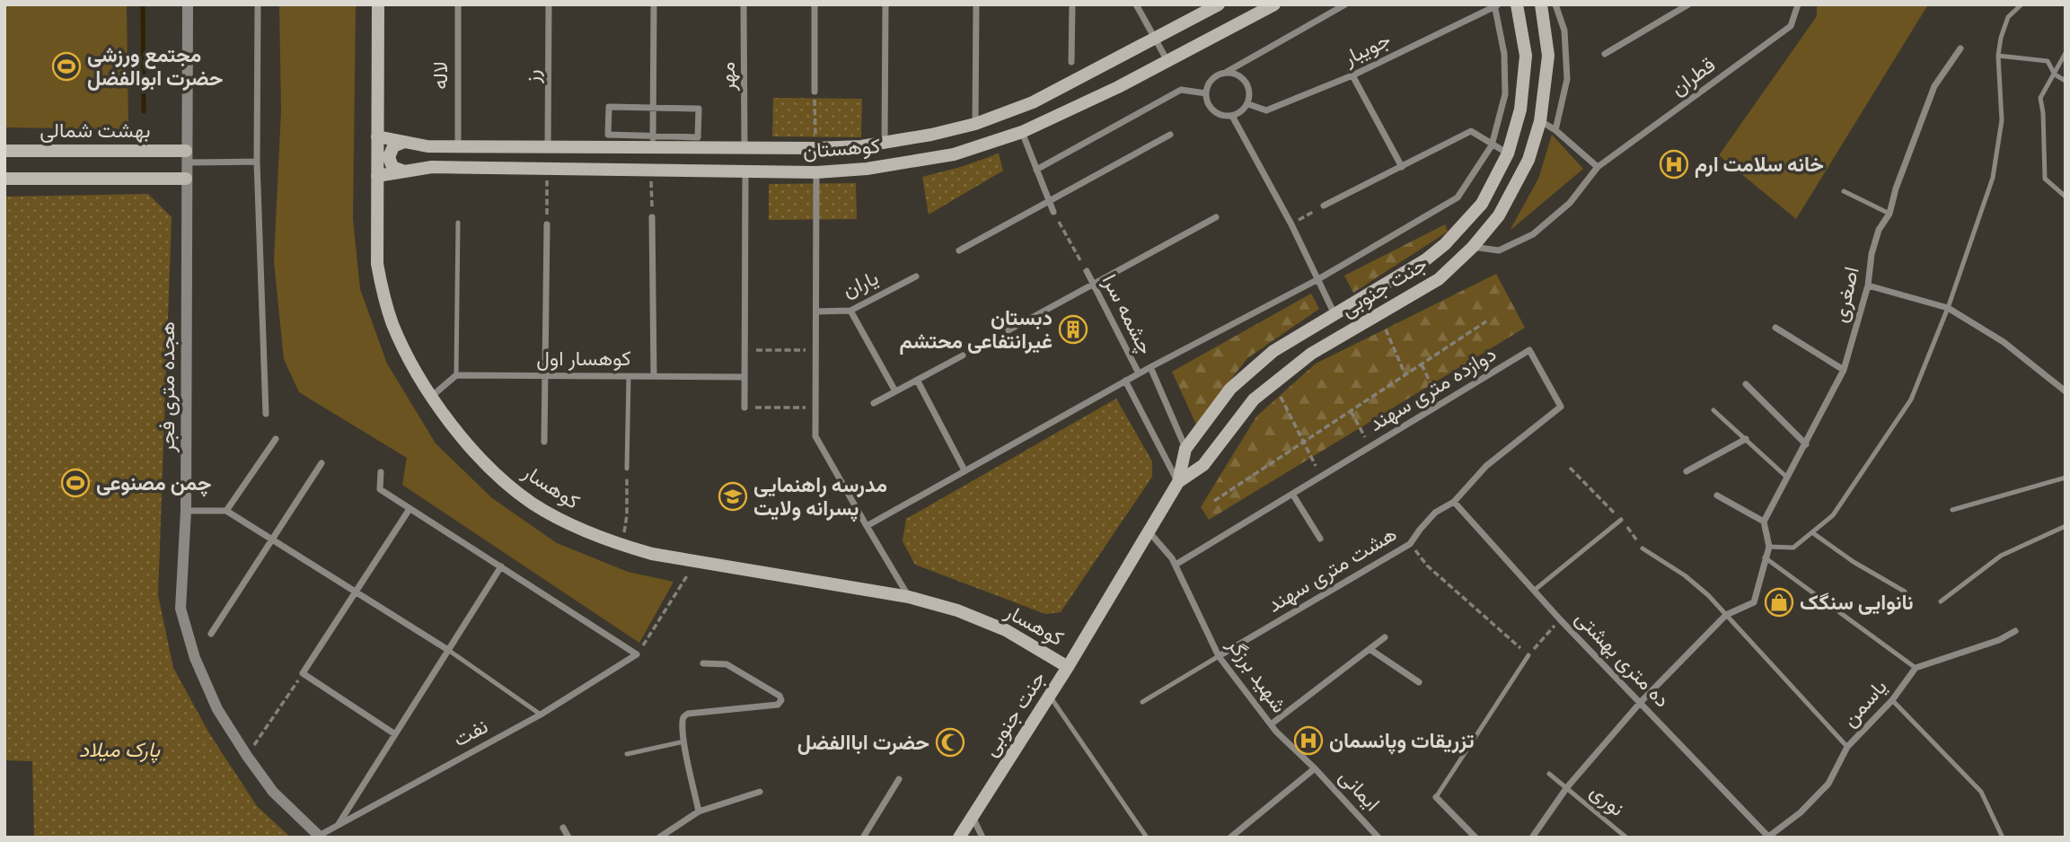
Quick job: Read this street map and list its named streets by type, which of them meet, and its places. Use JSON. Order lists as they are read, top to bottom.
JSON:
{
  "streets": {
    "main road": [
      "بهشت شمالی",
      "کوهستان",
      "جنت جنوبی",
      "کوهسار"
    ],
    "street": [
      "جویبار",
      "لاله",
      "رز",
      "مهر",
      "قطران",
      "یاران",
      "اصغری",
      "چشمه‌ سرا",
      "کوهسار اول",
      "هجده متری فجر",
      "دوازده متری سهند",
      "هشت متری سهند",
      "ده متری بهشتی",
      "شهید برزگر",
      "یاسمن",
      "نفت",
      "ایمانی"
    ],
    "lane": ["نوری"]
  },
  "crossings": [
    ["لاله", "کوهستان"],
    ["رز", "کوهستان"],
    ["مهر", "کوهستان"],
    ["قطران", "جنت جنوبی"],
    ["بهشت شمالی", "هجده متری فجر"],
    ["کوهستان", "کوهسار"],
    ["جنت جنوبی", "کوهسار"],
    ["جنت جنوبی", "شهید برزگر"],
    ["هجده متری فجر", "نفت"],
    ["دوازده متری سهند", "هشت متری سهند"],
    ["دوازده متری سهند", "ده متری بهشتی"],
    ["دوازده متری سهند", "شهید برزگر"],
    ["هشت متری سهند", "ده متری بهشتی"],
    ["هشت متری سهند", "شهید برزگر"],
    ["ده متری بهشتی", "یاسمن"],
    ["شهید برزگر", "ایمانی"]
  ],
  "parks": ["پارک میلاد"],
  "places": {
    "sports": ["مجتمع ورزشی حضرت ابوالفضل", "چمن مصنوعی"],
    "hospital": ["خانه سلامت ارم", "تزریقات وپانسمان"],
    "building": ["دبستان غیرانتفاعی محتشم"],
    "school or university": ["مدرسه راهنمایی پسرانه ولایت"],
    "shop": ["نانوایی سنگک"],
    "mosque": ["حضرت اباالفضل"]
  }
}
